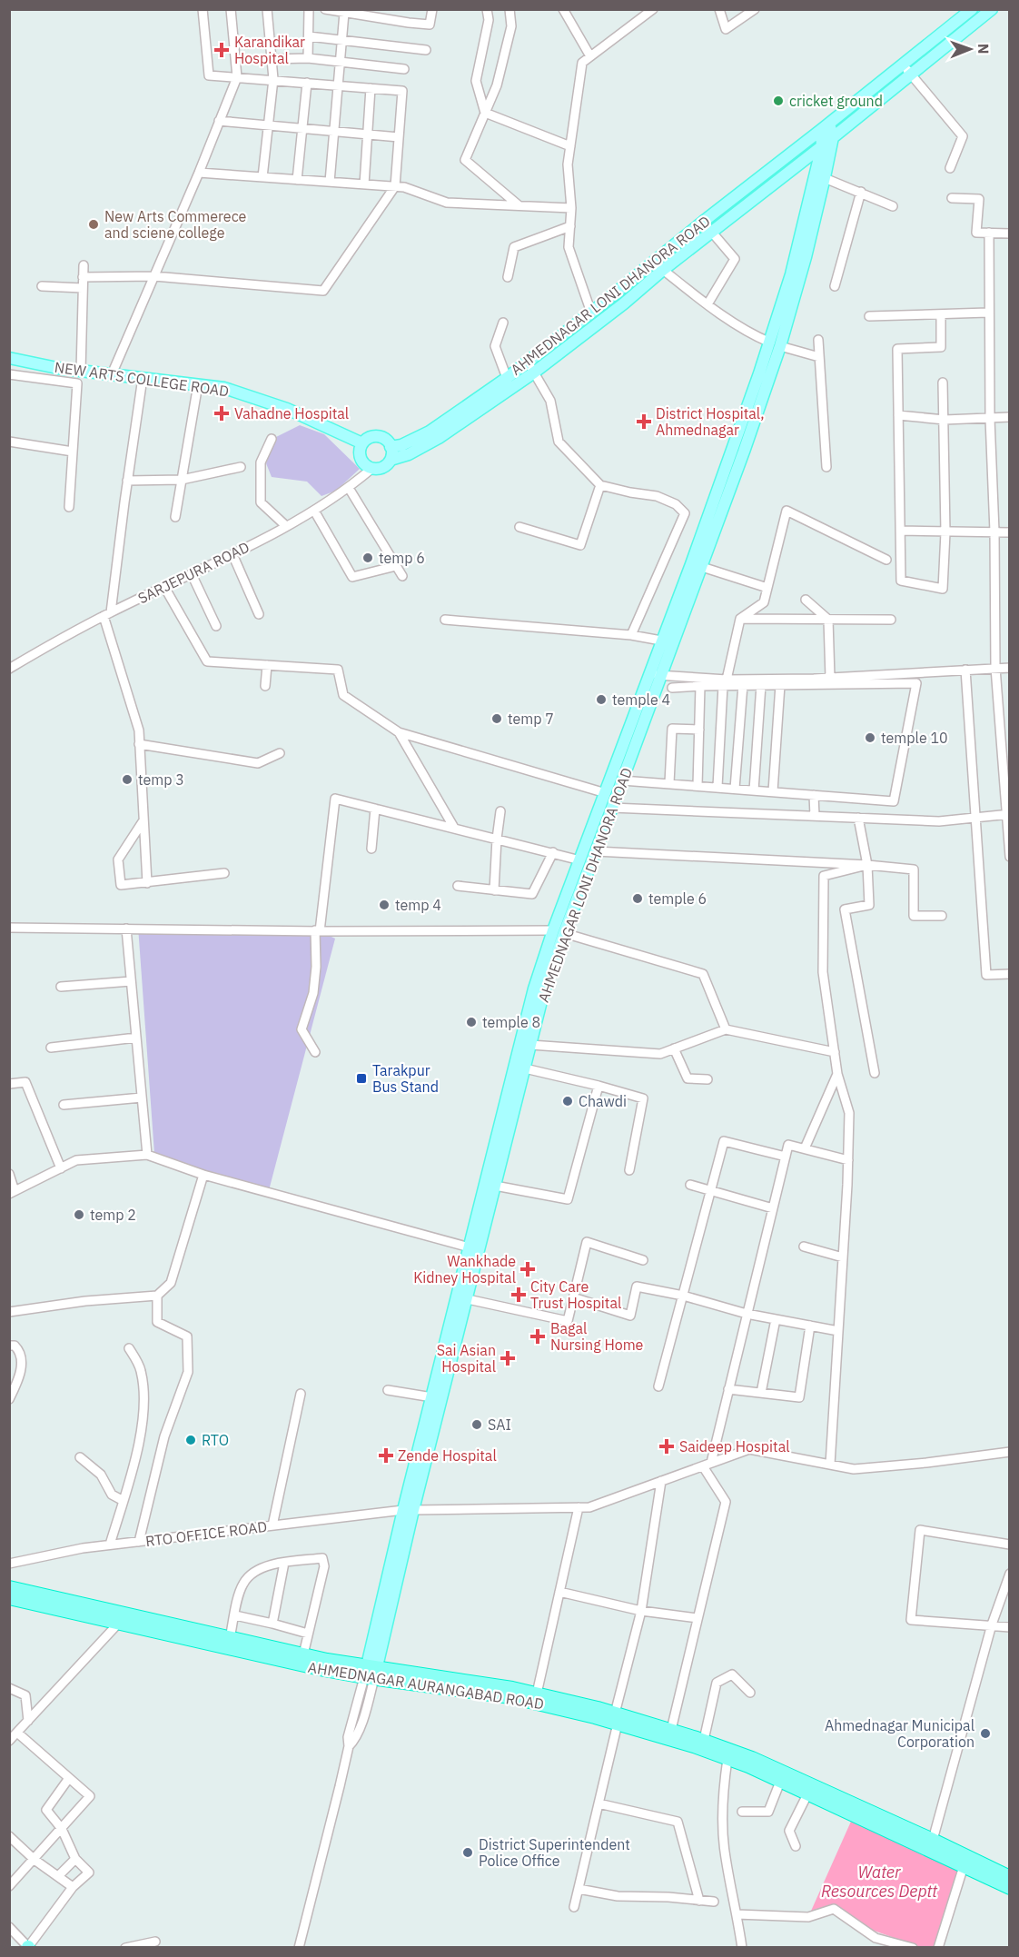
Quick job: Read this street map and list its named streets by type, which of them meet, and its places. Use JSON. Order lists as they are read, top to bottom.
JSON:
{
  "streets": {
    "highway": ["AHMEDNAGAR AURANGABAD ROAD"],
    "main road": ["AHMEDNAGAR LONI DHANORA ROAD", "NEW ARTS COLLEGE ROAD"],
    "street": ["SARJEPURA ROAD", "RTO OFFICE ROAD"]
  },
  "crossings": [
    ["AHMEDNAGAR LONI DHANORA ROAD", "NEW ARTS COLLEGE ROAD"],
    ["AHMEDNAGAR LONI DHANORA ROAD", "SARJEPURA ROAD"],
    ["AHMEDNAGAR LONI DHANORA ROAD", "RTO OFFICE ROAD"],
    ["AHMEDNAGAR LONI DHANORA ROAD", "AHMEDNAGAR AURANGABAD ROAD"],
    ["NEW ARTS COLLEGE ROAD", "SARJEPURA ROAD"]
  ],
  "water": ["Water Resources Deptt"],
  "places": {
    "health": [
      "Karandikar Hospital",
      "Vahadne Hospital",
      "District Hospital, Ahmednagar",
      "Wankhade Kidney Hospital",
      "City Care Trust Hospital",
      "Bagal Nursing Home",
      "Sai Asian Hospital",
      "Saideep Hospital",
      "Zende Hospital"
    ],
    "other": [
      "cricket ground",
      "New Arts Commerece and sciene college",
      "temp 6",
      "temple 4",
      "temp 7",
      "temple 10",
      "temp 3",
      "temple 6",
      "temp 4",
      "temple 8",
      "Chawdi",
      "temp 2",
      "SAI",
      "RTO",
      "Ahmednagar Municipal Corporation",
      "District Superintendent Police Office"
    ],
    "transit": ["Tarakpur Bus Stand"]
  },
  "north": "right"
}
